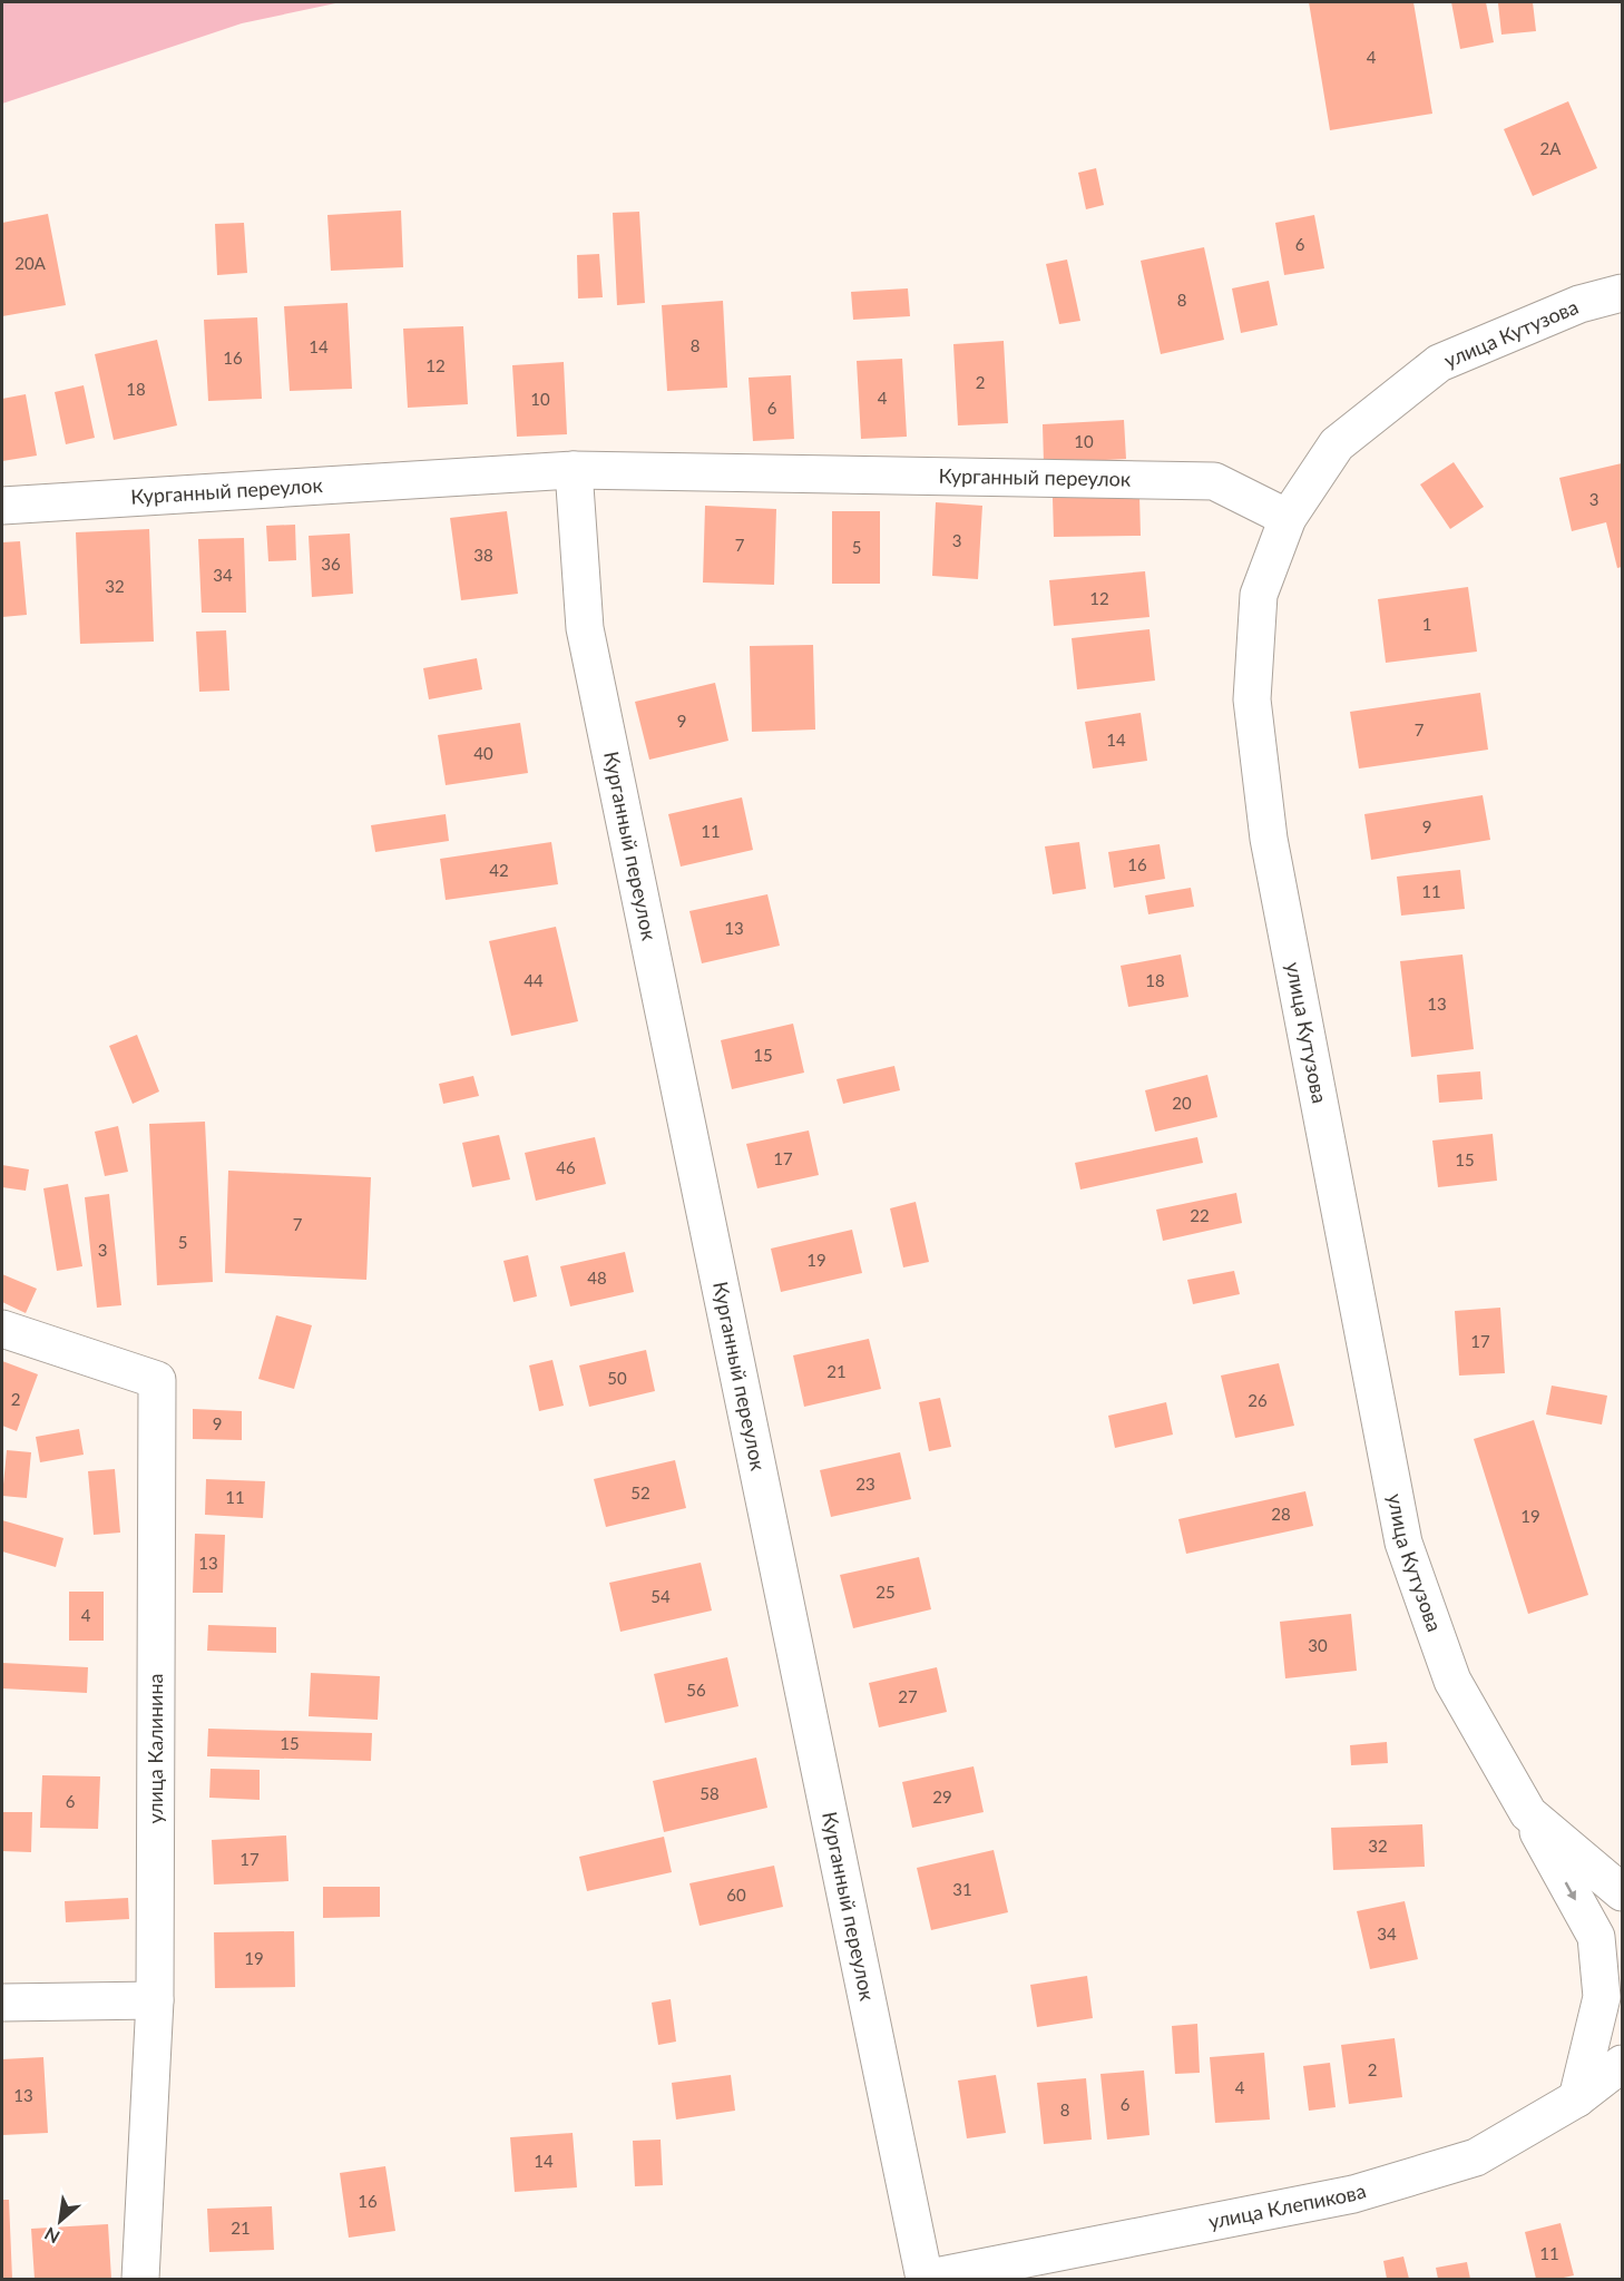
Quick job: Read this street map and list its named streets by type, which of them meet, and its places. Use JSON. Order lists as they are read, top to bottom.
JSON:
{
  "streets": {
    "street": [
      "улица Кутузова",
      "Курганный переулок",
      "улица Калинина",
      "улица Клепикова"
    ]
  },
  "crossings": [
    ["улица Кутузова", "Курганный переулок"],
    ["Курганный переулок", "улица Клепикова"]
  ],
  "house_numbers": [
    "4",
    "2А",
    "6",
    "20А",
    "8",
    "8",
    "14",
    "16",
    "12",
    "2",
    "18",
    "4",
    "10",
    "6",
    "10",
    "3",
    "3",
    "7",
    "5",
    "38",
    "36",
    "34",
    "32",
    "12",
    "1",
    "9",
    "7",
    "14",
    "40",
    "9",
    "11",
    "16",
    "42",
    "11",
    "13",
    "44",
    "18",
    "13",
    "15",
    "20",
    "17",
    "15",
    "46",
    "22",
    "7",
    "5",
    "3",
    "19",
    "48",
    "17",
    "21",
    "50",
    "2",
    "26",
    "9",
    "23",
    "52",
    "11",
    "28",
    "19",
    "13",
    "25",
    "54",
    "4",
    "30",
    "56",
    "27",
    "15",
    "58",
    "29",
    "6",
    "32",
    "17",
    "31",
    "60",
    "34",
    "19",
    "2",
    "4",
    "13",
    "6",
    "8",
    "14",
    "16",
    "21",
    "11"
  ],
  "north": "bottom left"
}
